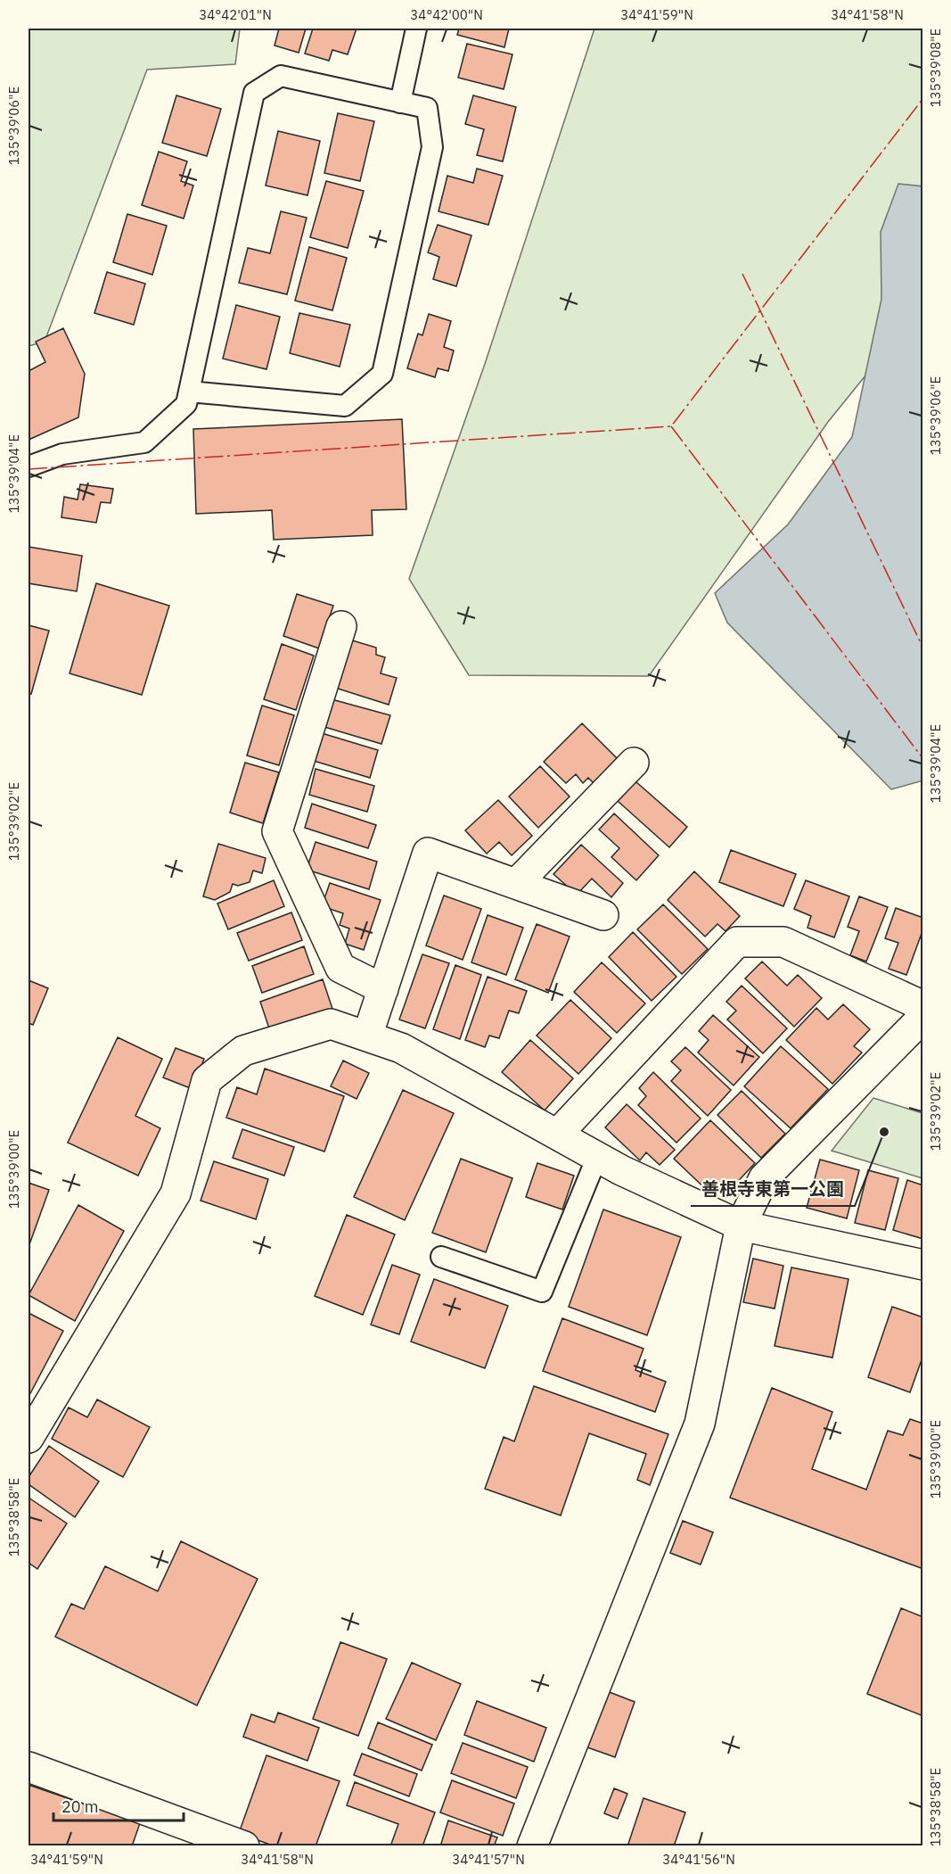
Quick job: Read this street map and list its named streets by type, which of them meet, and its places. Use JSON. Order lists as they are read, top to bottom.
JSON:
{
  "places": ["善根寺東第一公園"],
  "scale_bar": "20 m",
  "coordinates": [
    "34°42'01\"N",
    "34°42'00\"N",
    "34°41'59\"N",
    "34°41'58\"N",
    "135°39'08\"E",
    "135°39'06\"E",
    "135°39'04\"E",
    "135°39'02\"E",
    "135°39'00\"E",
    "135°38'58\"E",
    "34°41'57\"N",
    "34°41'56\"N"
  ]
}
